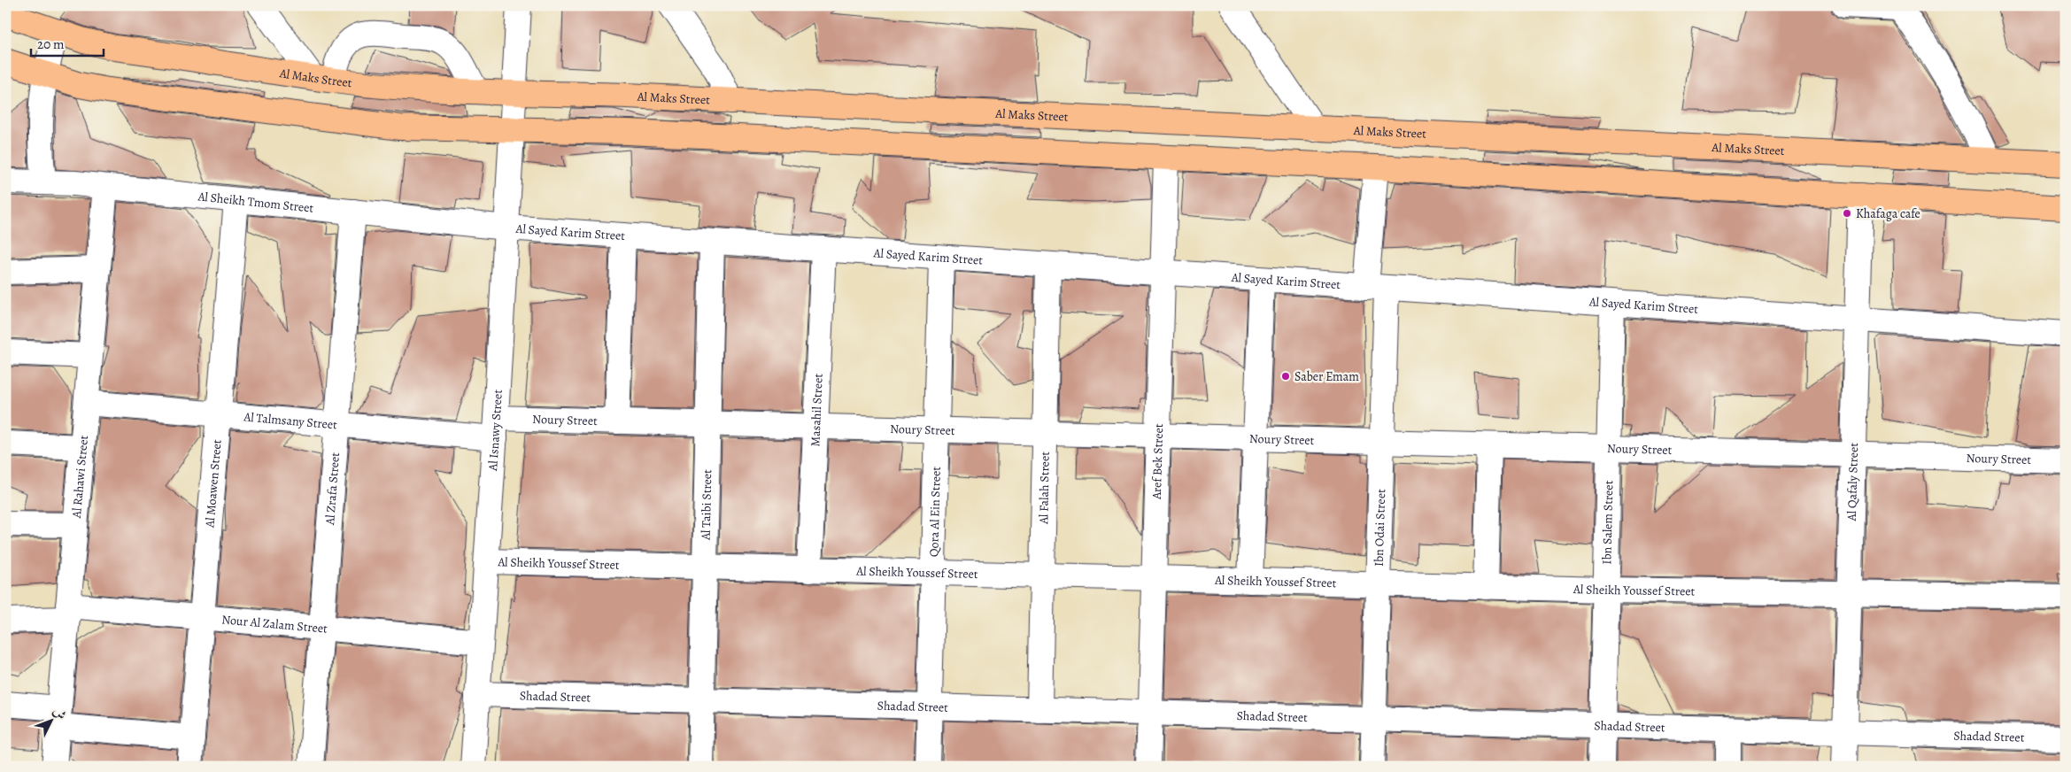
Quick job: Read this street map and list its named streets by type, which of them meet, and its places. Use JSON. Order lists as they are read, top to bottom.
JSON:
{
  "streets": {
    "main road": ["Al Maks Street"],
    "street": [
      "Al Sheikh Tmom Street",
      "Al Sayed Karim Street",
      "Masahil Street",
      "Noury Street",
      "Al Talmsany Street",
      "Al Isnawy Street",
      "Aref Bek Street",
      "Al Rahawi Street",
      "Al Qafaly Street",
      "Al Moawen Street",
      "Al Falah Street",
      "Al Zrafa Street",
      "Al Taibi Street",
      "Qora Al Ein Street",
      "Ibn Salem Street",
      "Ibn Odai Street",
      "Al Sheikh Youssef Street",
      "Nour Al Zalam Street",
      "Shadad Street"
    ]
  },
  "crossings": [
    ["Al Maks Street", "Al Isnawy Street"],
    ["Al Sheikh Tmom Street", "Al Sayed Karim Street"],
    ["Al Sheikh Tmom Street", "Al Isnawy Street"],
    ["Al Sheikh Tmom Street", "Al Rahawi Street"],
    ["Al Sheikh Tmom Street", "Al Moawen Street"],
    ["Al Sheikh Tmom Street", "Al Zrafa Street"],
    ["Al Sayed Karim Street", "Masahil Street"],
    ["Al Sayed Karim Street", "Al Isnawy Street"],
    ["Al Sayed Karim Street", "Aref Bek Street"],
    ["Al Sayed Karim Street", "Al Qafaly Street"],
    ["Al Sayed Karim Street", "Al Falah Street"],
    ["Al Sayed Karim Street", "Al Taibi Street"],
    ["Al Sayed Karim Street", "Qora Al Ein Street"],
    ["Al Sayed Karim Street", "Ibn Salem Street"],
    ["Al Sayed Karim Street", "Ibn Odai Street"],
    ["Masahil Street", "Noury Street"],
    ["Masahil Street", "Al Sheikh Youssef Street"],
    ["Noury Street", "Al Talmsany Street"],
    ["Noury Street", "Al Isnawy Street"],
    ["Noury Street", "Aref Bek Street"],
    ["Noury Street", "Al Qafaly Street"],
    ["Noury Street", "Al Falah Street"],
    ["Noury Street", "Al Taibi Street"],
    ["Noury Street", "Qora Al Ein Street"],
    ["Noury Street", "Ibn Salem Street"],
    ["Noury Street", "Ibn Odai Street"],
    ["Al Talmsany Street", "Al Isnawy Street"],
    ["Al Talmsany Street", "Al Rahawi Street"],
    ["Al Talmsany Street", "Al Moawen Street"],
    ["Al Talmsany Street", "Al Zrafa Street"],
    ["Al Isnawy Street", "Al Sheikh Youssef Street"],
    ["Al Isnawy Street", "Nour Al Zalam Street"],
    ["Al Isnawy Street", "Shadad Street"],
    ["Aref Bek Street", "Al Sheikh Youssef Street"],
    ["Aref Bek Street", "Shadad Street"],
    ["Al Rahawi Street", "Nour Al Zalam Street"],
    ["Al Qafaly Street", "Al Sheikh Youssef Street"],
    ["Al Qafaly Street", "Shadad Street"],
    ["Al Moawen Street", "Nour Al Zalam Street"],
    ["Al Falah Street", "Al Sheikh Youssef Street"],
    ["Al Falah Street", "Shadad Street"],
    ["Al Zrafa Street", "Nour Al Zalam Street"],
    ["Al Taibi Street", "Al Sheikh Youssef Street"],
    ["Al Taibi Street", "Shadad Street"],
    ["Qora Al Ein Street", "Al Sheikh Youssef Street"],
    ["Qora Al Ein Street", "Shadad Street"],
    ["Ibn Salem Street", "Al Sheikh Youssef Street"],
    ["Ibn Salem Street", "Shadad Street"],
    ["Ibn Odai Street", "Al Sheikh Youssef Street"],
    ["Ibn Odai Street", "Shadad Street"]
  ],
  "places": ["Khafaga cafe", "Saber Emam"],
  "scale_bar": "20 m",
  "north": "top right"
}
